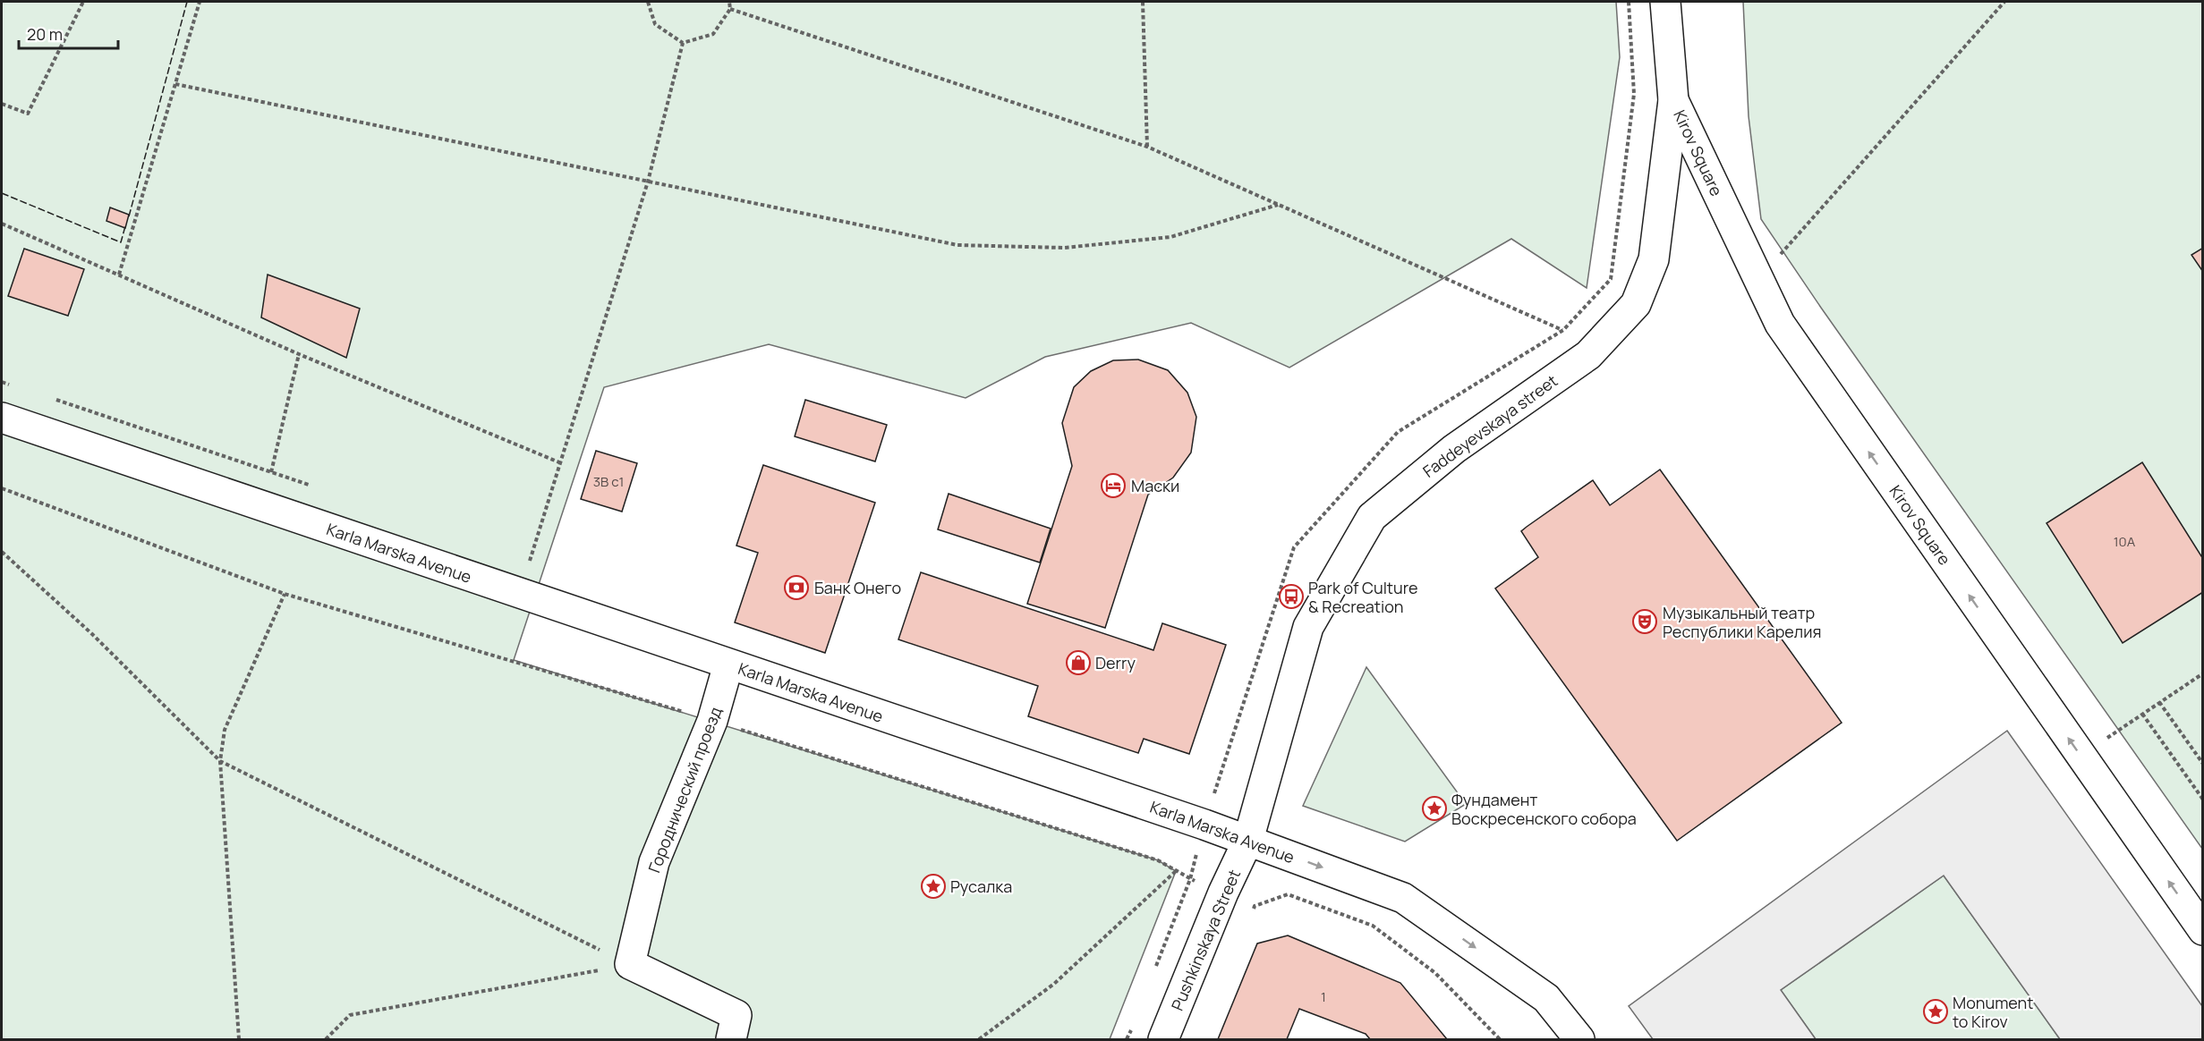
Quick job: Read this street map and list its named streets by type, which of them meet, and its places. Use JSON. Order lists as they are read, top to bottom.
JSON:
{
  "streets": {
    "street": [
      "Kirov Square",
      "Faddeyevskaya street",
      "Karla Marska Avenue",
      "Городнический проезд",
      "Pushkinskaya Street"
    ]
  },
  "crossings": [
    ["Kirov Square", "Faddeyevskaya street"],
    ["Faddeyevskaya street", "Karla Marska Avenue"],
    ["Faddeyevskaya street", "Pushkinskaya Street"],
    ["Karla Marska Avenue", "Городнический проезд"],
    ["Karla Marska Avenue", "Pushkinskaya Street"]
  ],
  "one_way": ["Kirov Square"],
  "places": {
    "hotel": ["Маски"],
    "bank": ["Банк Онего"],
    "bus stop": ["Park of Culture & Recreation"],
    "theatre": ["Музыкальный театр Республики Карелия"],
    "shop": ["Derry"],
    "place": ["Фундамент Воскресенского собора", "Русалка", "Monument to Kirov"]
  },
  "house_numbers": ["3В с1", "10А", "1"],
  "scale_bar": "20 m"
}
